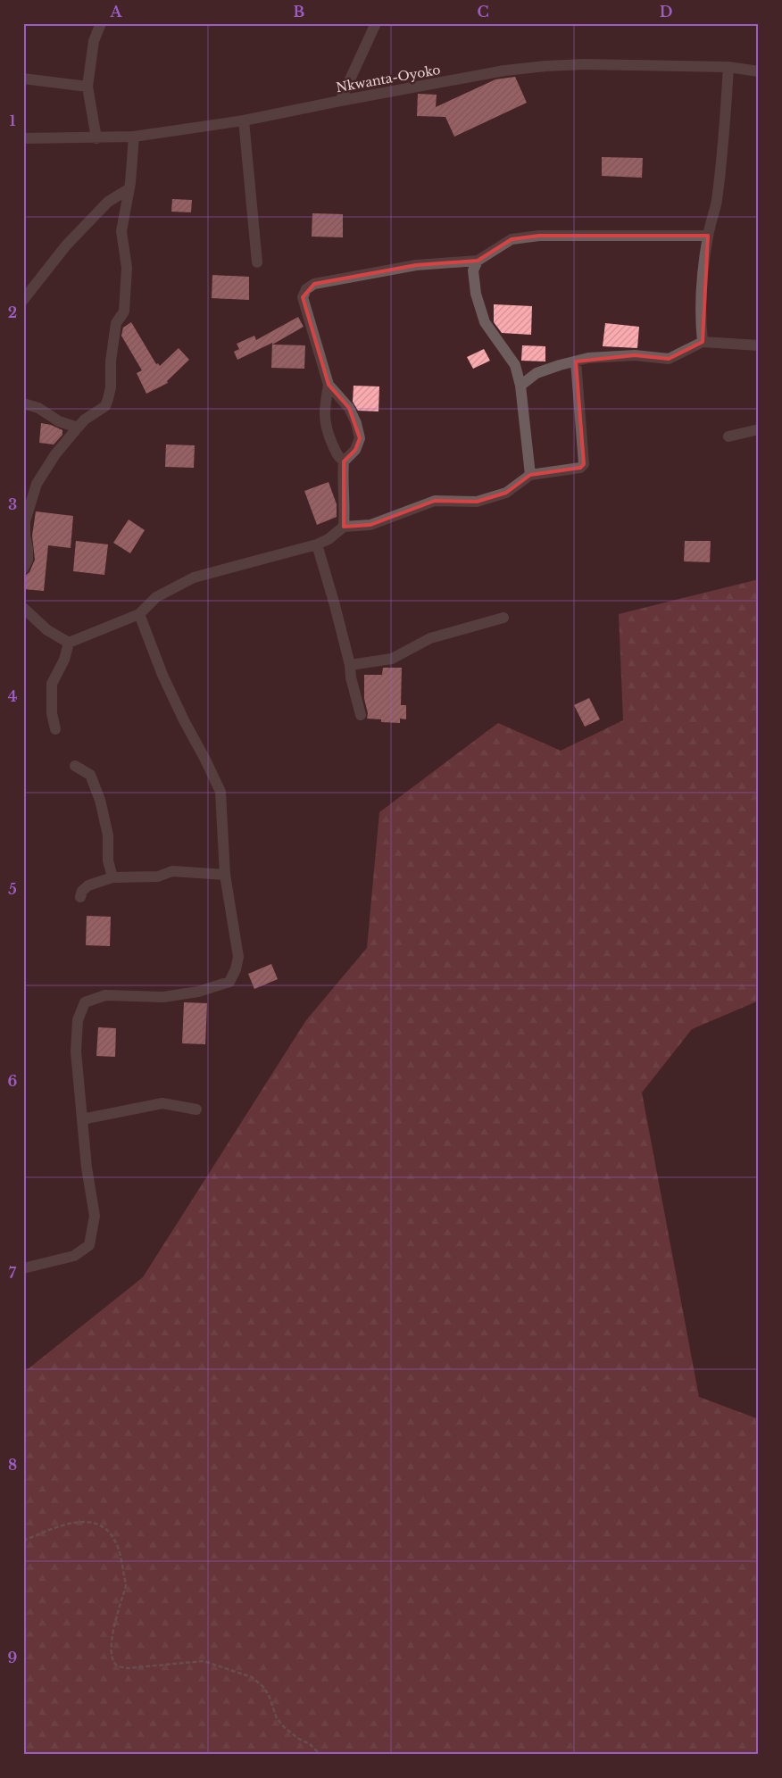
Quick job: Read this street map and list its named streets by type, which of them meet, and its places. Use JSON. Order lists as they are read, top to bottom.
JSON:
{
  "streets": {
    "street": ["Nkwanta-Oyoko"]
  },
  "grid": {
    "columns": [
      "A",
      "B",
      "C",
      "D"
    ],
    "rows": [
      "1",
      "2",
      "3",
      "4",
      "5",
      "6",
      "7",
      "8",
      "9"
    ]
  }
}
